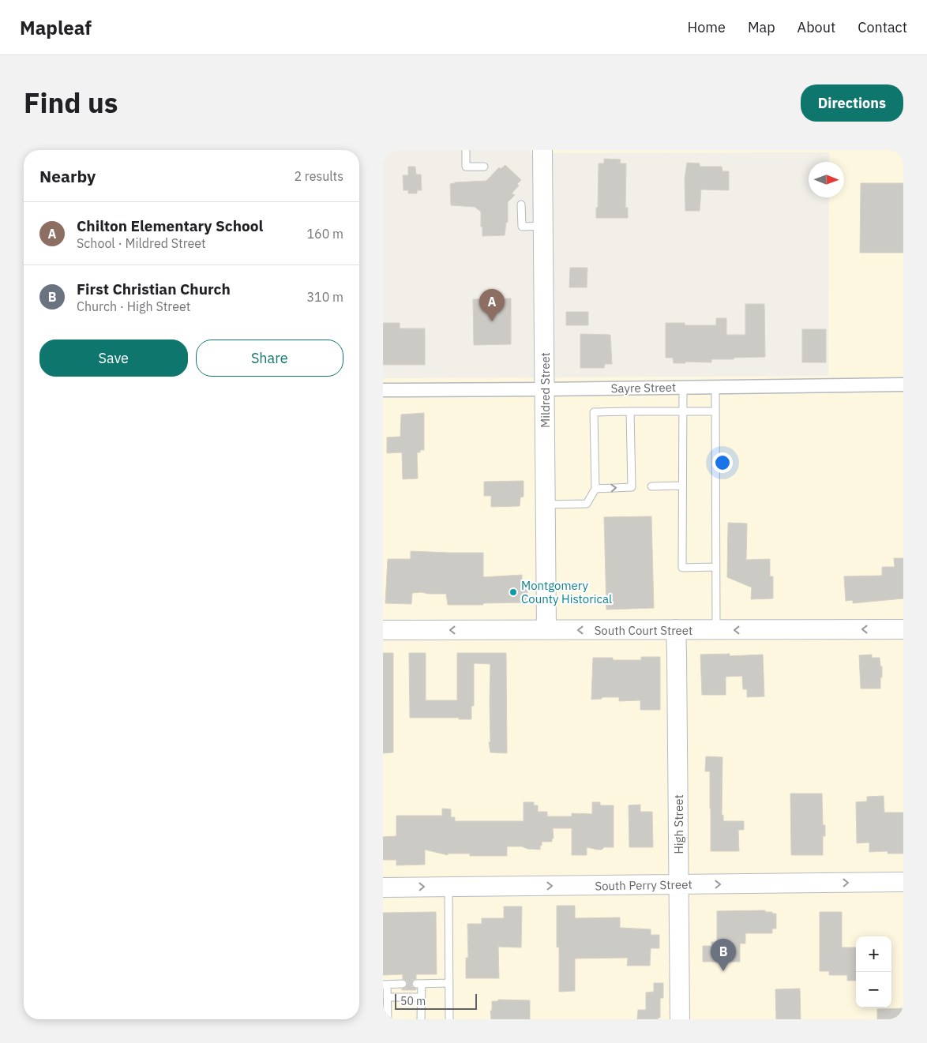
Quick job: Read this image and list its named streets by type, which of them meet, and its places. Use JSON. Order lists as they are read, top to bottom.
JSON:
{
  "streets": {
    "main road": [
      "Mildred Street",
      "South Court Street",
      "High Street",
      "South Perry Street"
    ],
    "street": ["Sayre Street"]
  },
  "crossings": [
    ["Sayre Street", "Mildred Street"],
    ["Mildred Street", "South Court Street"],
    ["South Court Street", "High Street"],
    ["High Street", "South Perry Street"]
  ],
  "one_way": ["South Court Street", "South Perry Street"],
  "places": ["Montgomery County Historical"],
  "scale_bar": "50 m",
  "north": "right",
  "page": {
    "header": "Mapleaf",
    "nav": [
      "Home",
      "Map",
      "About",
      "Contact"
    ],
    "title": "Find us",
    "buttons": [
      "Directions",
      ["Save", "Share"]
    ],
    "heading": ["Nearby", "2 results"],
    "list": [
      {
        "mark": "A",
        "name": "Chilton Elementary School",
        "note": "School · Mildred Street",
        "value": "160 m"
      },
      {
        "mark": "B",
        "name": "First Christian Church",
        "note": "Church · High Street",
        "value": "310 m"
      }
    ],
    "pins": ["A", "B"],
    "map_buttons": ["+", "−"],
    "scale": "50 m"
  }
}
